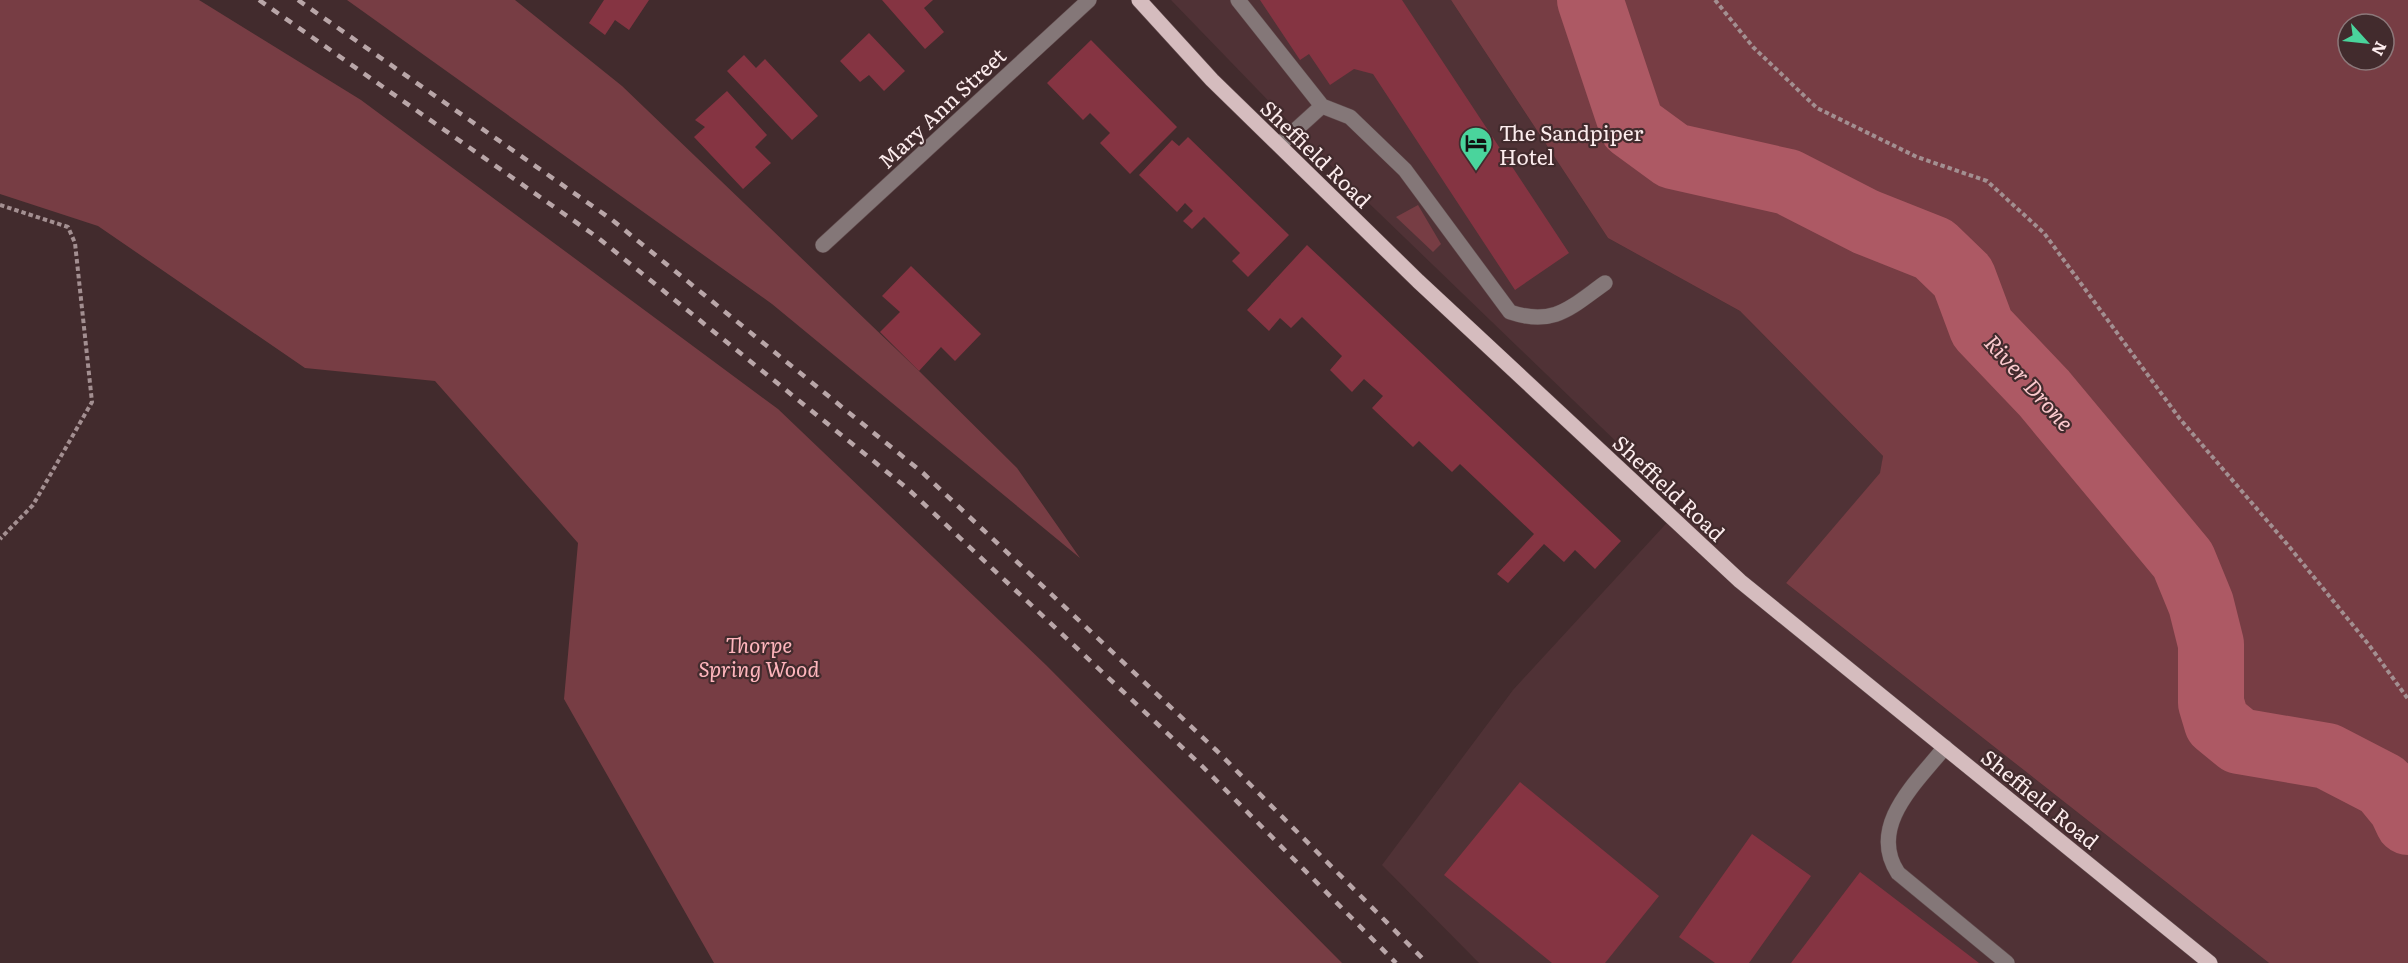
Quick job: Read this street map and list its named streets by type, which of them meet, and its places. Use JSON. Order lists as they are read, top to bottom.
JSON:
{
  "streets": {
    "main road": ["Sheffield Road"],
    "street": ["Mary Ann Street"]
  },
  "water": ["River Drone"],
  "parks": ["Thorpe Spring Wood"],
  "places": {
    "hotel": ["The Sandpiper Hotel"]
  },
  "north": "bottom right"
}
